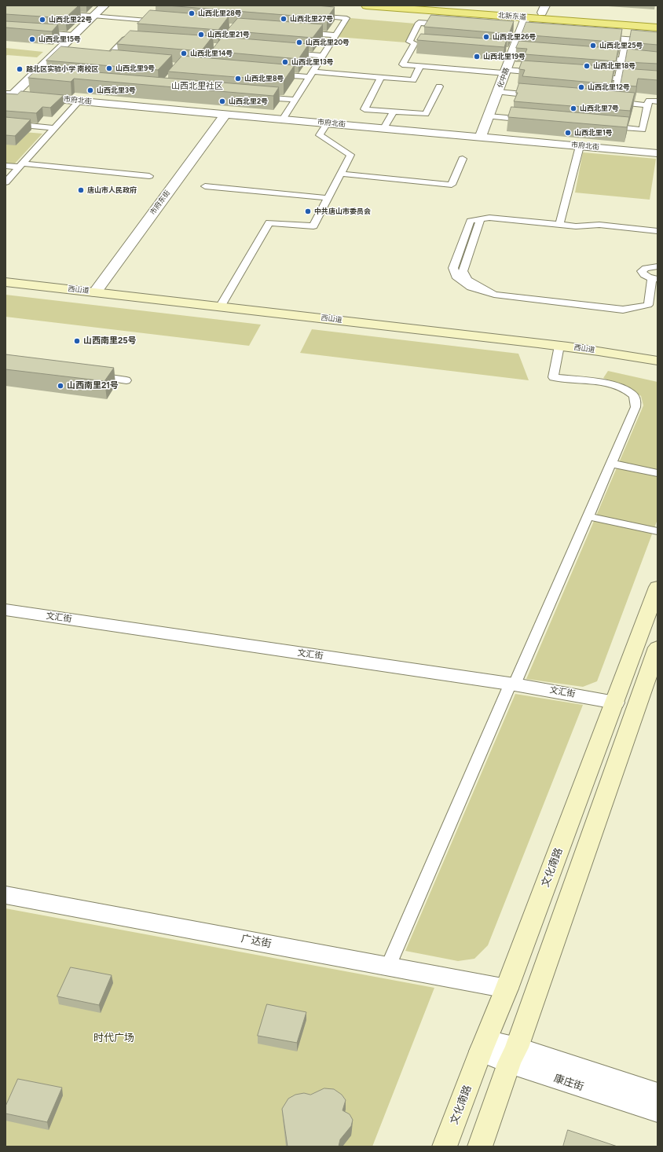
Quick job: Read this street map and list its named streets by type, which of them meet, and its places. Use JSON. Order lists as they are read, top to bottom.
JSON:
{
  "streets": {
    "main road": ["北新东道"],
    "street": [
      "化中路",
      "市府北街",
      "市府东街",
      "西山道",
      "文汇街",
      "文化南路",
      "广达街",
      "康庄街"
    ]
  },
  "crossings": [
    ["北新东道", "化中路"],
    ["化中路", "市府北街"],
    ["市府北街", "市府东街"],
    ["市府东街", "西山道"],
    ["文汇街", "文化南路"],
    ["文化南路", "广达街"],
    ["文化南路", "康庄街"]
  ],
  "districts": ["山西北里社区"],
  "parks": ["时代广场"],
  "places": [
    "山西北里28号",
    "山西北里27号",
    "山西北里22号",
    "山西北里21号",
    "山西北里26号",
    "山西北里15号",
    "山西北里20号",
    "山西北里25号",
    "山西北里14号",
    "山西北里19号",
    "山西北里13号",
    "山西北里18号",
    "山西北里9号",
    "路北区实验小学 南校区",
    "山西北里8号",
    "山西北里12号",
    "山西北里3号",
    "山西北里2号",
    "山西北里7号",
    "山西北里1号",
    "唐山市人民政府",
    "中共唐山市委员会",
    "山西南里25号",
    "山西南里21号"
  ]
}
